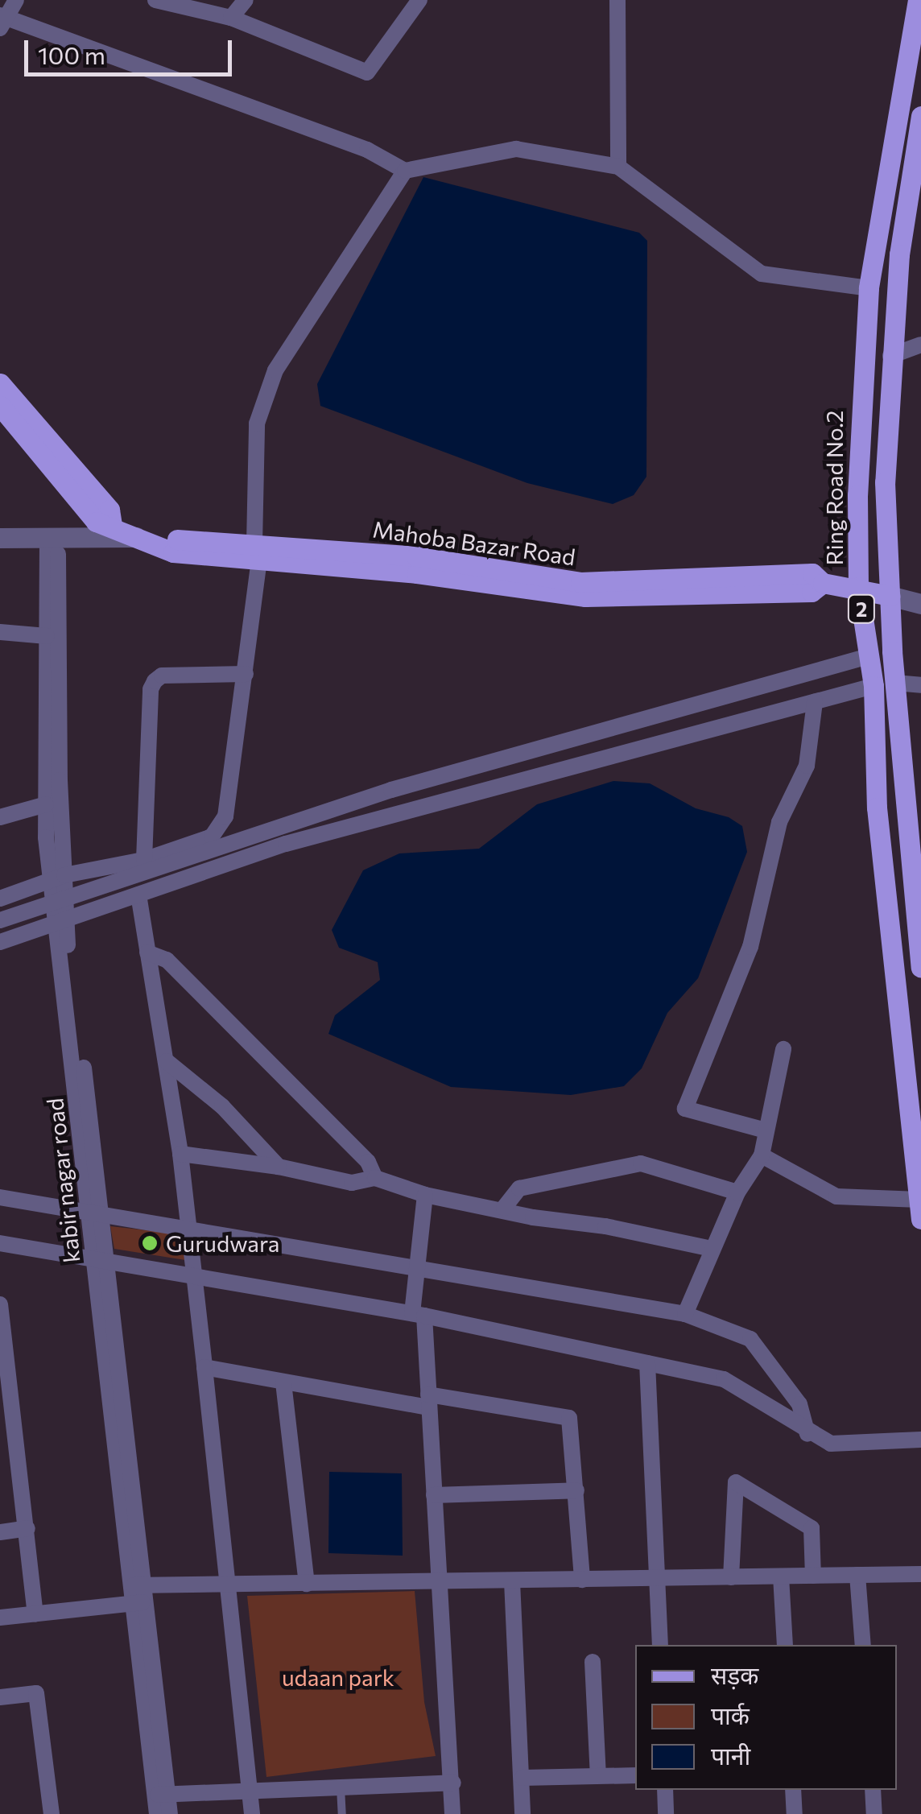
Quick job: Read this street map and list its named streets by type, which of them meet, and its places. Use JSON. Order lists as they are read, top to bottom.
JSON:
{
  "streets": {
    "main road": ["Ring Road No.2", "Mahoba Bazar Road", "2"],
    "street": ["kabir nagar road"]
  },
  "crossings": [
    ["Ring Road No.2", "Mahoba Bazar Road"],
    ["Mahoba Bazar Road", "2"],
    ["Mahoba Bazar Road", "kabir nagar road"]
  ],
  "parks": ["udaan park"],
  "places": ["Gurudwara"],
  "legend": ["सड़क", "पार्क", "पानी"],
  "scale_bar": "100 m"
}
